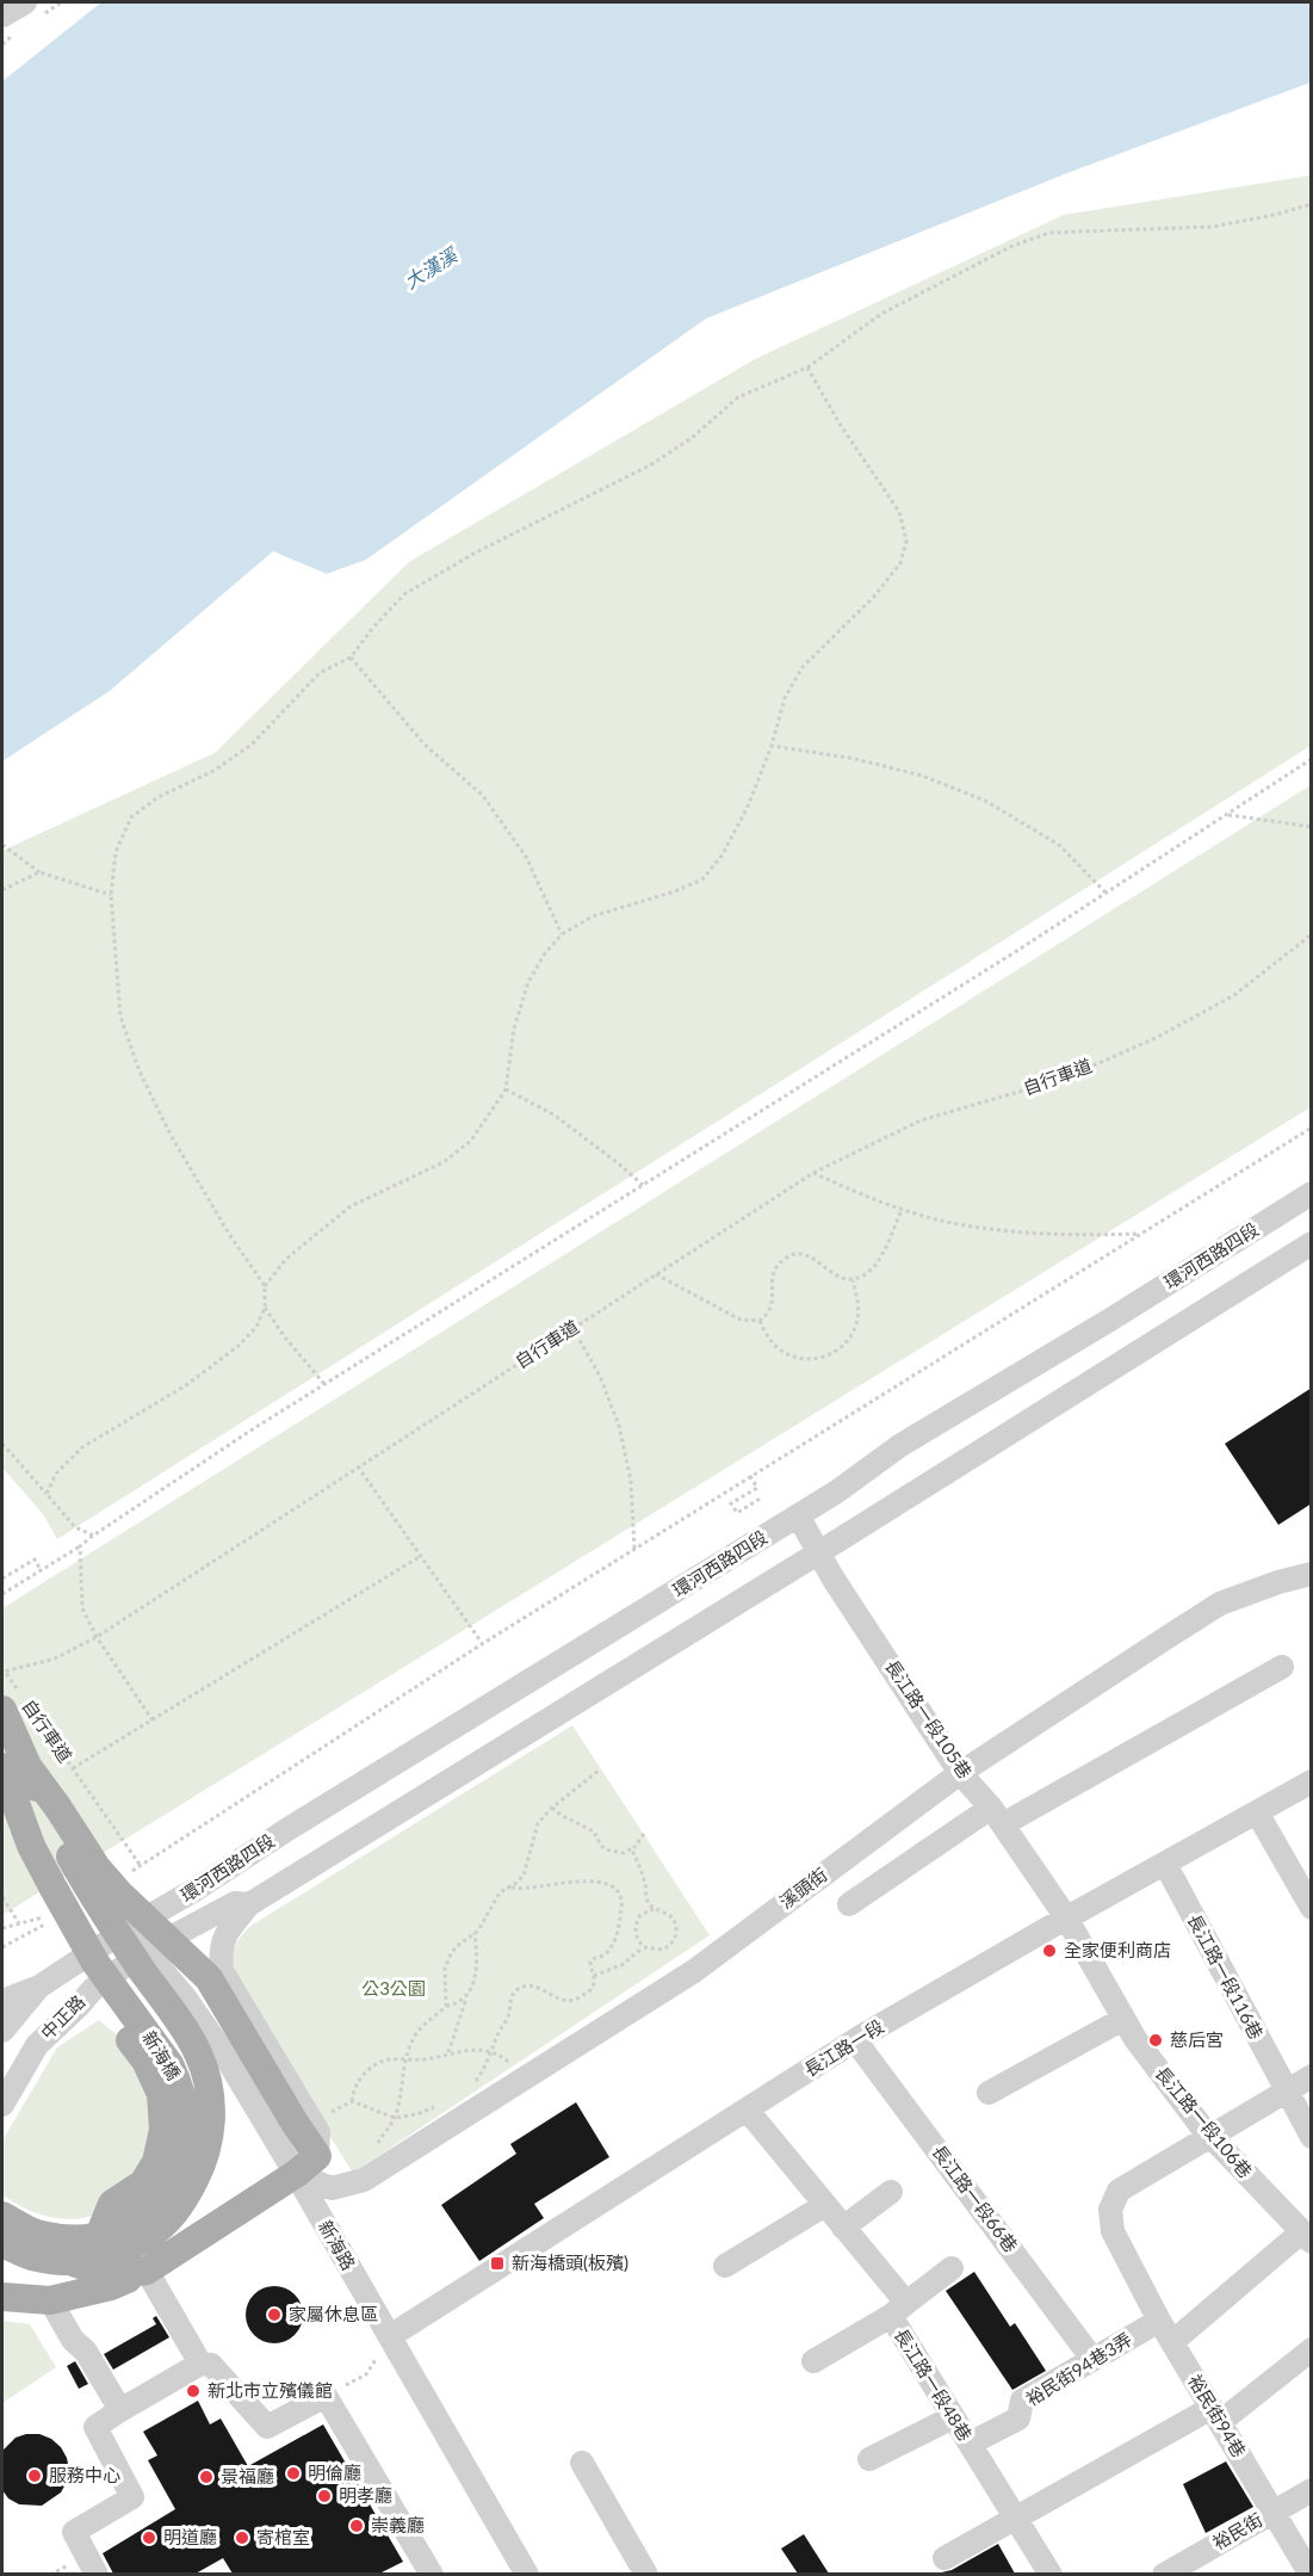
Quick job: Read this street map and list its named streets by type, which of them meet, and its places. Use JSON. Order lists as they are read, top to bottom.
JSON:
{
  "streets": {
    "main road": ["新海橋"],
    "street": [
      "環河西路四段",
      "長江路一段105巷",
      "溪頭街",
      "長江路一段116巷",
      "中正路",
      "長江路一段",
      "長江路一段106巷",
      "長江路一段66巷",
      "新海路",
      "裕民街94巷3弄",
      "長江路一段48巷",
      "裕民街94巷",
      "裕民街"
    ],
    "path": ["自行車道"]
  },
  "crossings": [
    ["自行車道", "新海橋"],
    ["環河西路四段", "長江路一段105巷"],
    ["環河西路四段", "中正路"],
    ["環河西路四段", "新海路"],
    ["長江路一段105巷", "溪頭街"],
    ["長江路一段105巷", "長江路一段"],
    ["長江路一段105巷", "長江路一段106巷"],
    ["溪頭街", "新海路"],
    ["長江路一段116巷", "長江路一段"],
    ["長江路一段116巷", "裕民街94巷"],
    ["中正路", "新海路"],
    ["長江路一段", "長江路一段106巷"],
    ["長江路一段", "長江路一段66巷"],
    ["長江路一段", "新海路"],
    ["長江路一段", "長江路一段48巷"],
    ["長江路一段106巷", "裕民街94巷"],
    ["長江路一段66巷", "裕民街94巷3弄"],
    ["裕民街94巷3弄", "長江路一段48巷"],
    ["裕民街94巷3弄", "裕民街94巷"],
    ["裕民街94巷", "裕民街"]
  ],
  "water": ["大漢溪"],
  "parks": ["公3公園"],
  "places": {
    "other": [
      "全家便利商店",
      "慈后宮",
      "家屬休息區",
      "新北市立殯儀館",
      "明倫廳",
      "服務中心",
      "景福廳",
      "明孝廳",
      "崇義廳",
      "明道廳",
      "寄棺室"
    ],
    "transit": ["新海橋頭(板殯)"]
  }
}
